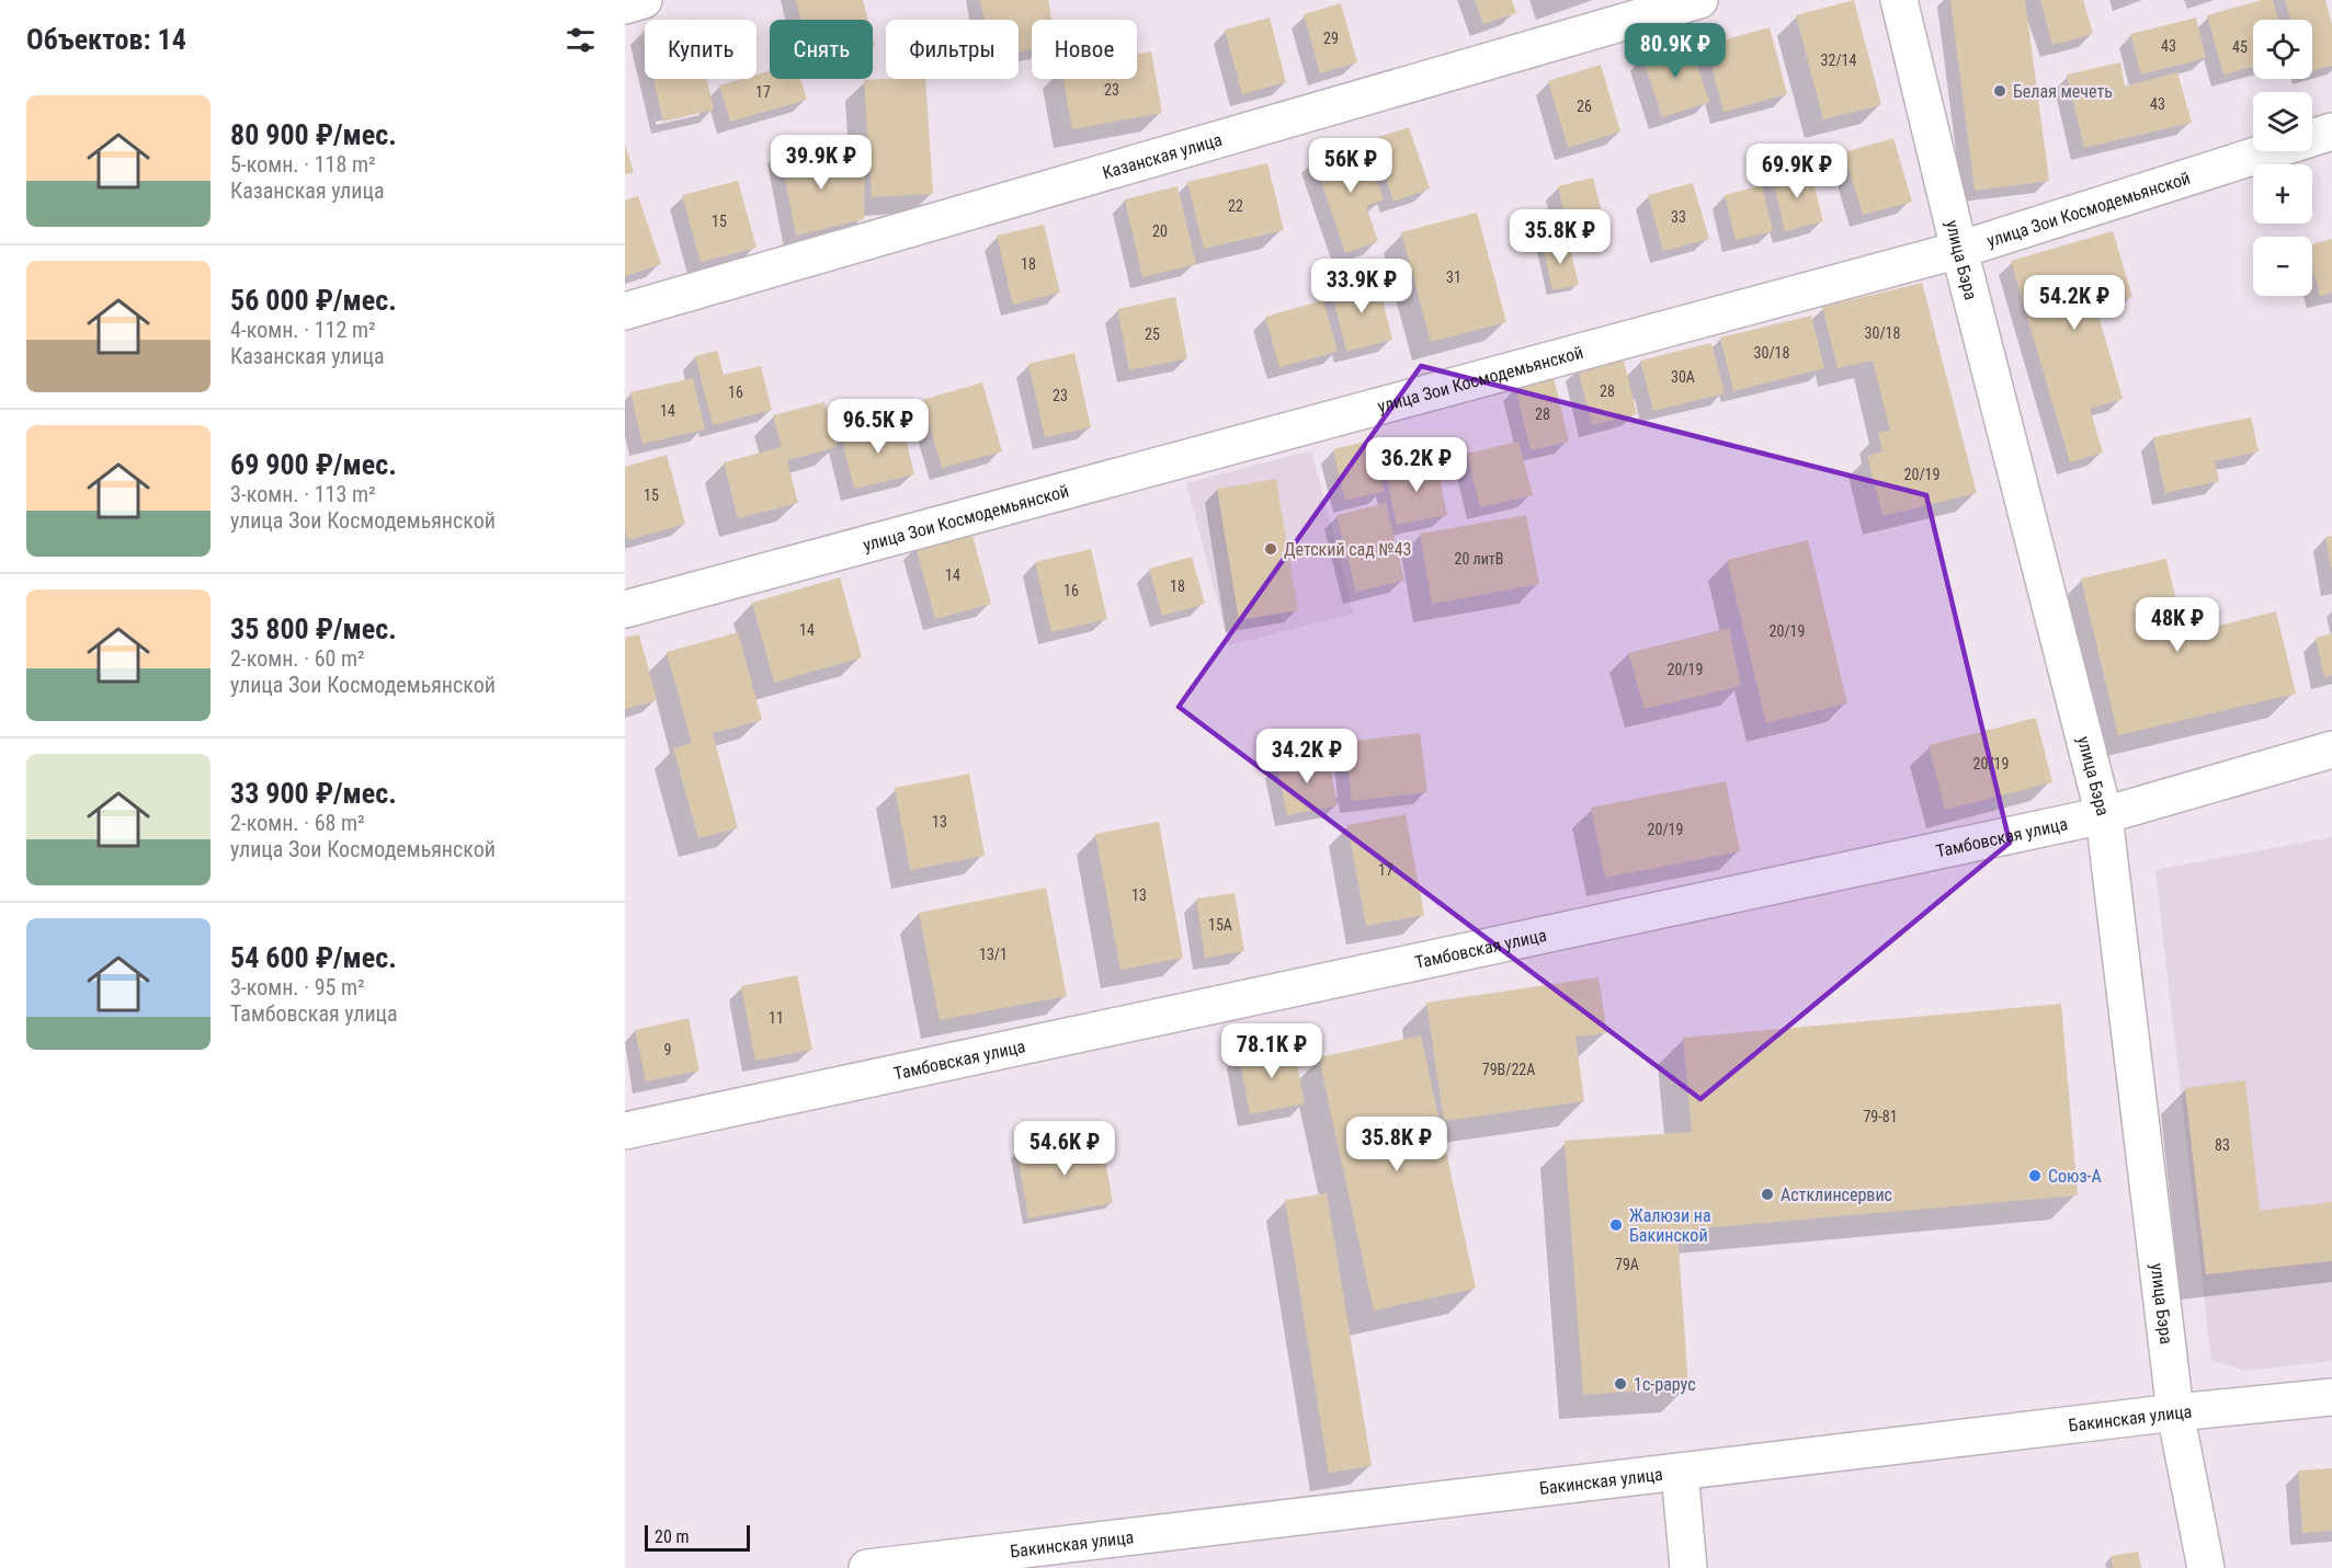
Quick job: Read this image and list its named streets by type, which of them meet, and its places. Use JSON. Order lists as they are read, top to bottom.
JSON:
{
  "streets": {
    "street": [
      "Казанская улица",
      "улица Зои Космодемьянской",
      "улица Бэра",
      "Тамбовская улица",
      "Бакинская улица"
    ]
  },
  "crossings": [
    ["улица Зои Космодемьянской", "улица Бэра"],
    ["улица Бэра", "Тамбовская улица"],
    ["улица Бэра", "Бакинская улица"]
  ],
  "places": [
    "Белая мечеть",
    "Детский сад №43",
    "Союз-А",
    "Астклинсервис",
    "Жалюзи на Бакинской",
    "1с-рарус"
  ],
  "house_numbers": [
    "29",
    "43",
    "45",
    "32/14",
    "23",
    "17",
    "43",
    "26",
    "22",
    "33",
    "15",
    "20",
    "18",
    "31",
    "30/18",
    "25",
    "30/18",
    "30А",
    "28",
    "16",
    "23",
    "14",
    "28",
    "20/19",
    "15",
    "20 литВ",
    "14",
    "18",
    "16",
    "14",
    "20/19",
    "20/19",
    "20/19",
    "13",
    "20/19",
    "17",
    "13",
    "15А",
    "13/1",
    "11",
    "9",
    "79В/22А",
    "79-81",
    "83",
    "79А"
  ],
  "scale_bar": "20 m",
  "page": {
    "heading": "Объектов: 14",
    "map_buttons": ["+", "−"],
    "chip": [
      "Купить",
      "Снять",
      "Фильтры",
      "Новое"
    ],
    "price": [
      "80.9K ₽",
      "39.9K ₽",
      "56K ₽",
      "69.9K ₽",
      "35.8K ₽",
      "33.9K ₽",
      "54.2K ₽",
      "96.5K ₽",
      "36.2K ₽",
      "48K ₽",
      "34.2K ₽",
      "78.1K ₽",
      "35.8K ₽",
      "54.6K ₽"
    ],
    "list": [
      {
        "name": "80 900 ₽/мес.",
        "note": "5-комн. · 118 m² · Казанская улица"
      },
      {
        "name": "56 000 ₽/мес.",
        "note": "4-комн. · 112 m² · Казанская улица"
      },
      {
        "name": "69 900 ₽/мес.",
        "note": "3-комн. · 113 m² · улица Зои Космодемьянской"
      },
      {
        "name": "35 800 ₽/мес.",
        "note": "2-комн. · 60 m² · улица Зои Космодемьянской"
      },
      {
        "name": "33 900 ₽/мес.",
        "note": "2-комн. · 68 m² · улица Зои Космодемьянской"
      },
      {
        "name": "54 600 ₽/мес.",
        "note": "3-комн. · 95 m² · Тамбовская улица"
      }
    ],
    "scale": "20 m"
  }
}
